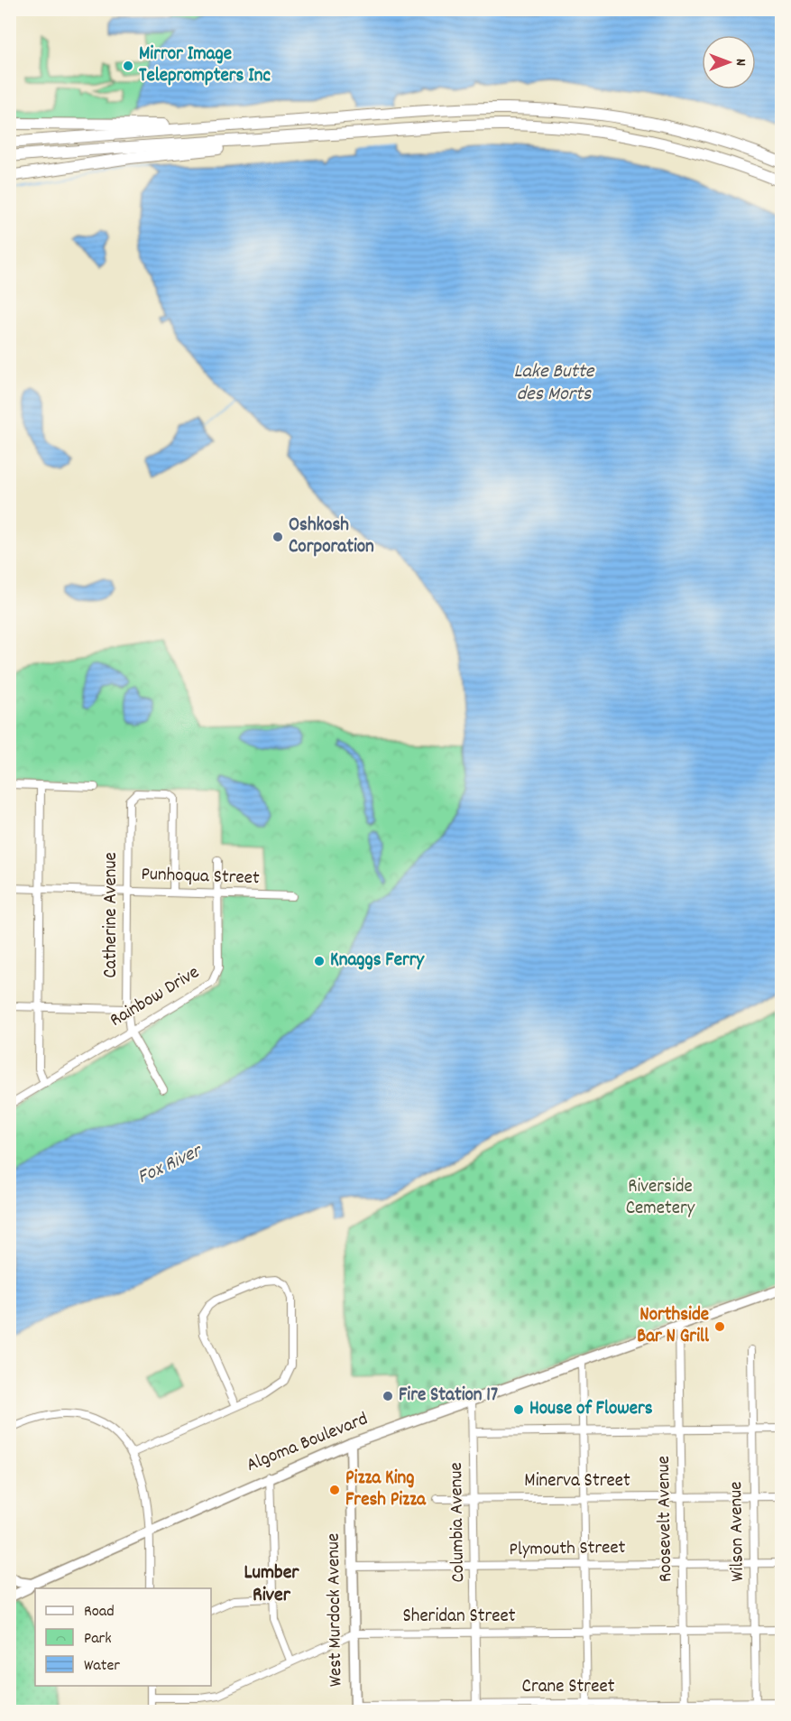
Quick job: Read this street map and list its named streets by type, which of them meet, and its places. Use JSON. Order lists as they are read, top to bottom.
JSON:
{
  "streets": {
    "main road": ["Algoma Boulevard", "West Murdock Avenue"],
    "street": [
      "Punhoqua Street",
      "Catherine Avenue",
      "Rainbow Drive",
      "Minerva Street",
      "Roosevelt Avenue",
      "Columbia Avenue",
      "Wilson Avenue",
      "Plymouth Street",
      "Sheridan Street",
      "Crane Street"
    ]
  },
  "crossings": [
    ["Punhoqua Street", "Catherine Avenue"],
    ["Punhoqua Street", "Rainbow Drive"],
    ["Catherine Avenue", "Rainbow Drive"],
    ["Algoma Boulevard", "Roosevelt Avenue"],
    ["Algoma Boulevard", "Columbia Avenue"],
    ["Algoma Boulevard", "West Murdock Avenue"],
    ["Minerva Street", "Roosevelt Avenue"],
    ["Minerva Street", "Columbia Avenue"],
    ["Minerva Street", "Wilson Avenue"],
    ["Roosevelt Avenue", "Plymouth Street"],
    ["Roosevelt Avenue", "Sheridan Street"],
    ["Roosevelt Avenue", "Crane Street"],
    ["Columbia Avenue", "Plymouth Street"],
    ["Columbia Avenue", "Sheridan Street"],
    ["Columbia Avenue", "Crane Street"],
    ["Wilson Avenue", "Plymouth Street"],
    ["Wilson Avenue", "Sheridan Street"],
    ["Wilson Avenue", "Crane Street"],
    ["Plymouth Street", "West Murdock Avenue"],
    ["West Murdock Avenue", "Sheridan Street"],
    ["West Murdock Avenue", "Crane Street"]
  ],
  "districts": ["Lumber River"],
  "water": ["Lake Butte des Morts", "Fox River"],
  "parks": ["Riverside Cemetery"],
  "places": [
    "Mirror Image Teleprompters Inc",
    "Oshkosh Corporation",
    "Knaggs Ferry",
    "Northside Bar N Grill",
    "Fire Station 17",
    "House of Flowers",
    "Pizza King Fresh Pizza"
  ],
  "legend": ["Road", "Park", "Water"],
  "north": "right"
}
